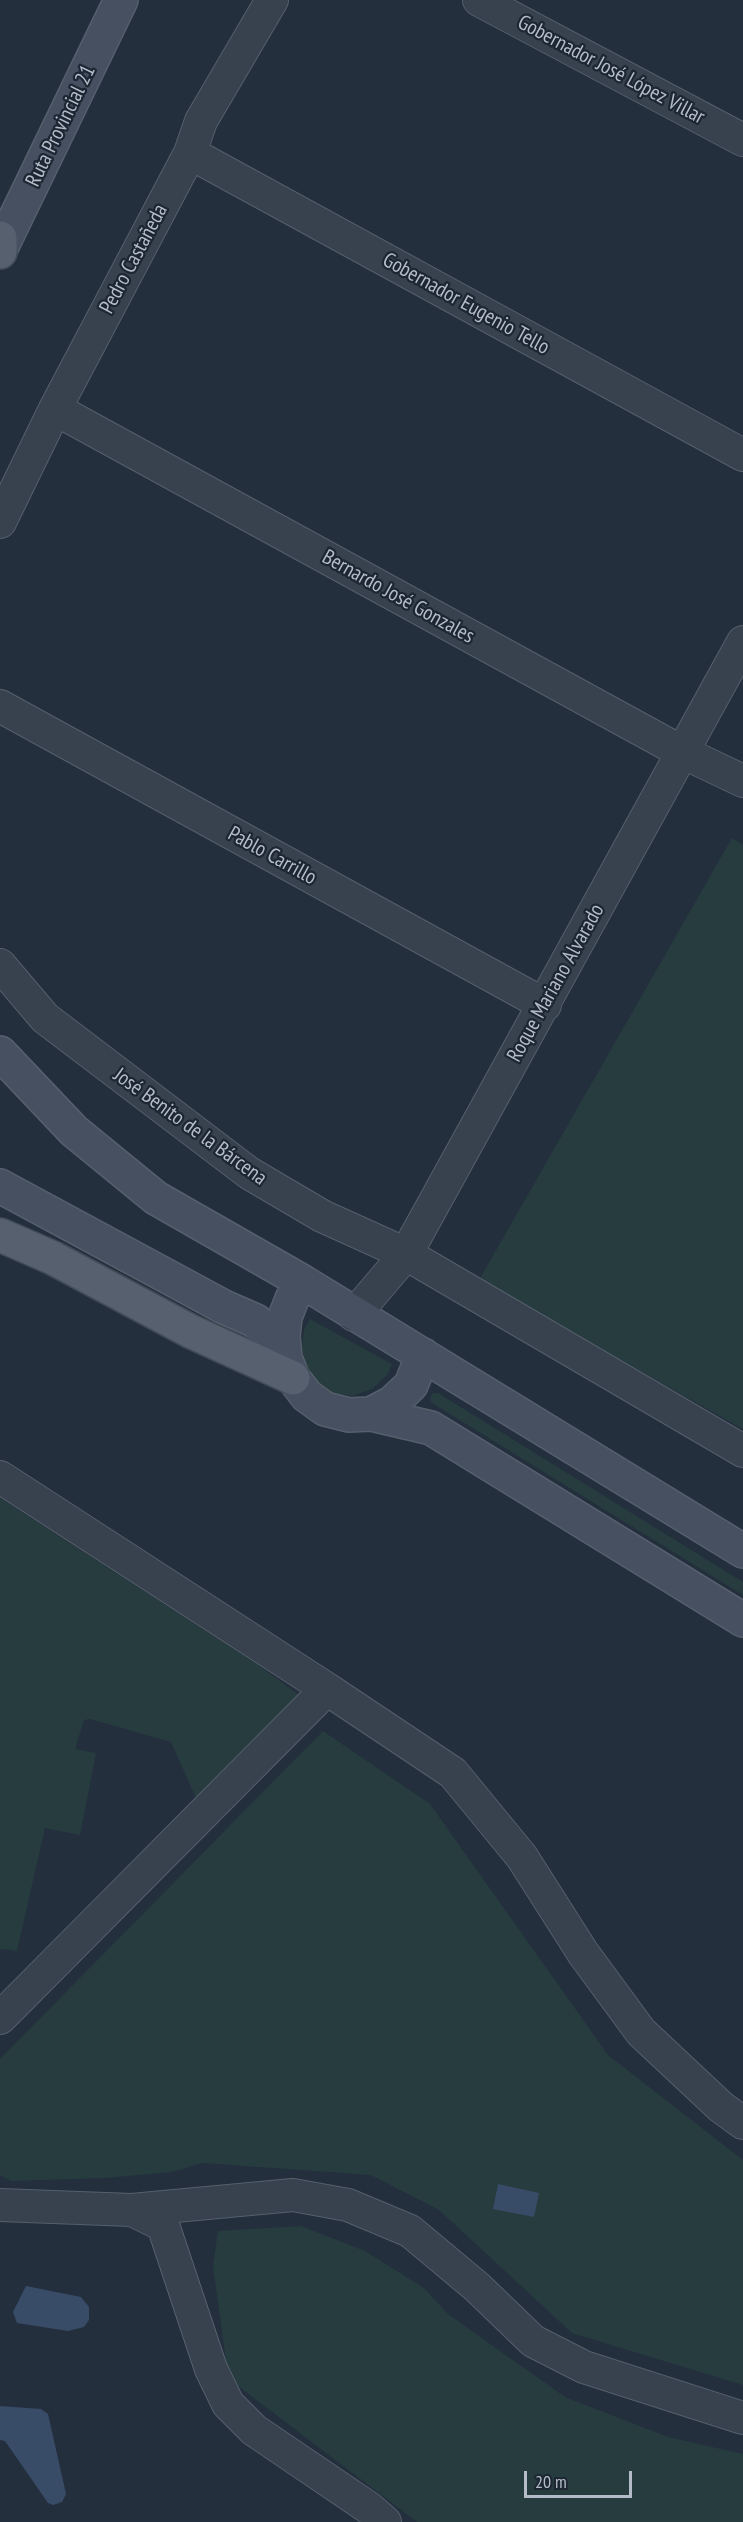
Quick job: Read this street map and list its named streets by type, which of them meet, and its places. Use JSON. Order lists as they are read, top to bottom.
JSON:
{
  "streets": {
    "main road": ["Ruta Provincial 21"],
    "street": [
      "Gobernador José López Villar",
      "Pedro Castañeda",
      "Gobernador Eugenio Tello",
      "Bernardo José Gonzales",
      "Pablo Carrillo",
      "Roque Mariano Alvarado",
      "José Benito de la Bárcena"
    ]
  },
  "crossings": [
    ["Pedro Castañeda", "Gobernador Eugenio Tello"],
    ["Pedro Castañeda", "Bernardo José Gonzales"],
    ["Bernardo José Gonzales", "Roque Mariano Alvarado"],
    ["Pablo Carrillo", "Roque Mariano Alvarado"],
    ["Roque Mariano Alvarado", "José Benito de la Bárcena"]
  ],
  "scale_bar": "20 m"
}
